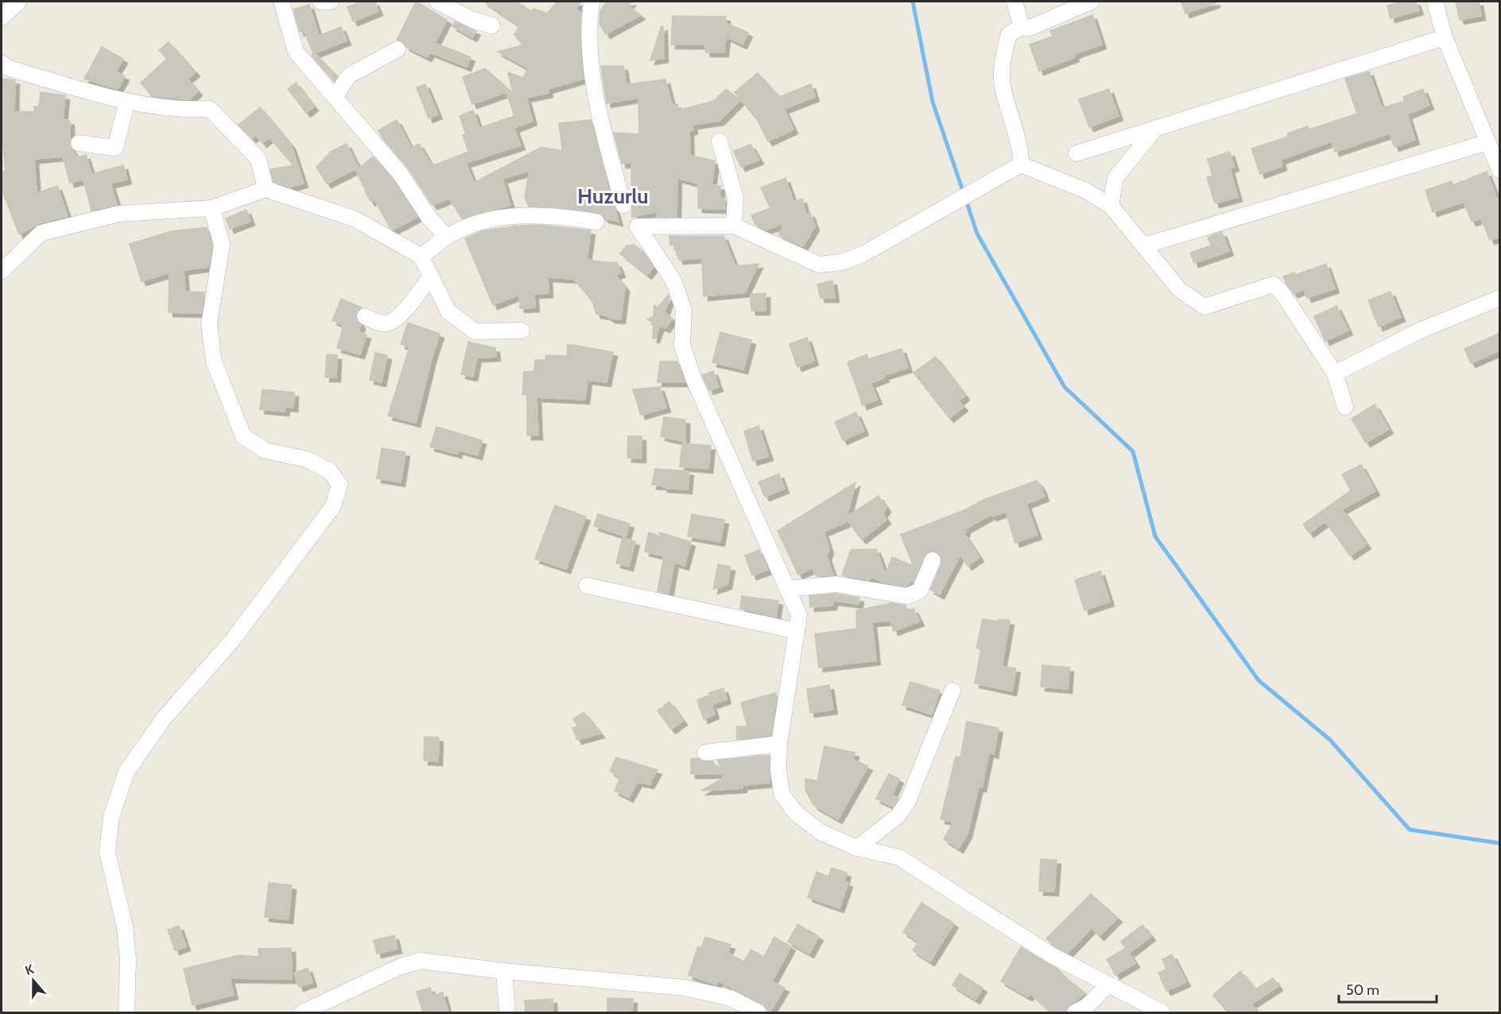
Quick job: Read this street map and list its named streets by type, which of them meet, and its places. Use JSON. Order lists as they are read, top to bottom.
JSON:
{
  "districts": ["Huzurlu"],
  "scale_bar": "50 m",
  "north": "top"
}
